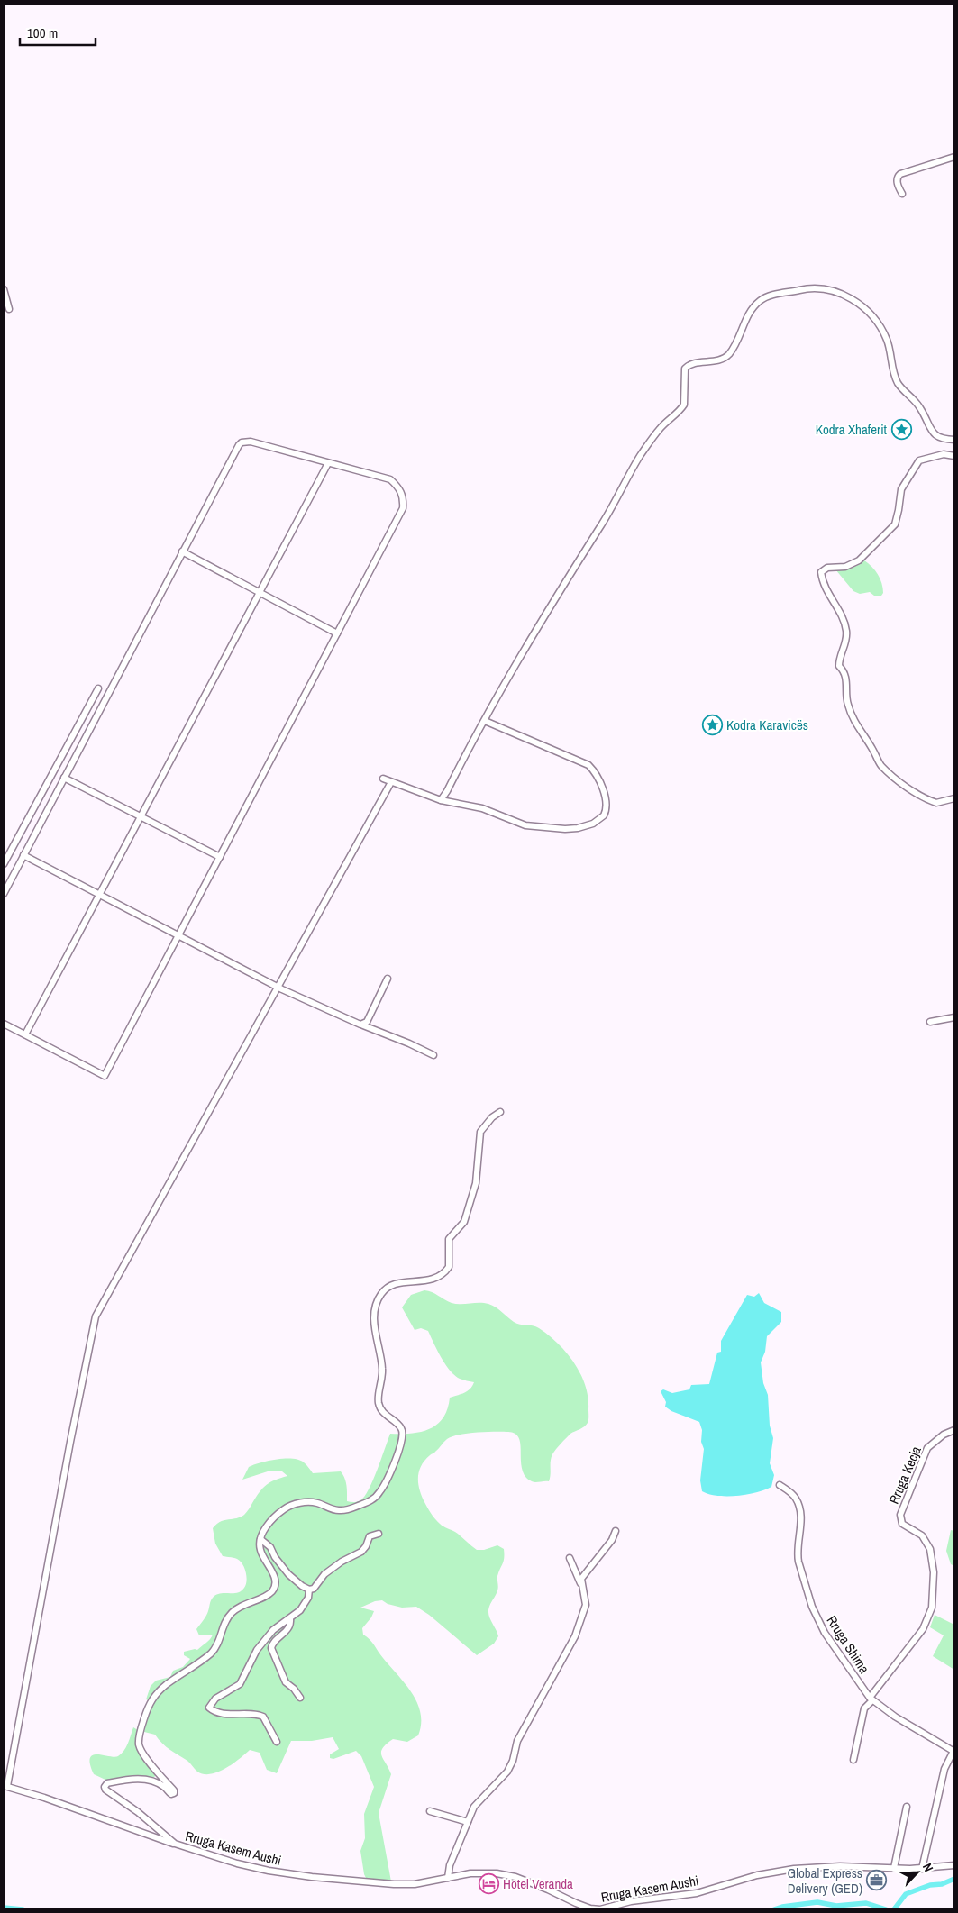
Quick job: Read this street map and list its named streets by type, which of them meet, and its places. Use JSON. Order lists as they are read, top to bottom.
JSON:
{
  "streets": {
    "street": ["Rruga Kecja", "Rruga Shima", "Rruga Kasem Aushi"]
  },
  "crossings": [
    ["Rruga Kecja", "Rruga Shima"]
  ],
  "places": {
    "place": ["Kodra Xhaferit", "Kodra Karavicës"],
    "office": ["Global Express Delivery (GED)"],
    "hotel": ["Hotel Veranda"]
  },
  "scale_bar": "100 m",
  "north": "top right"
}
